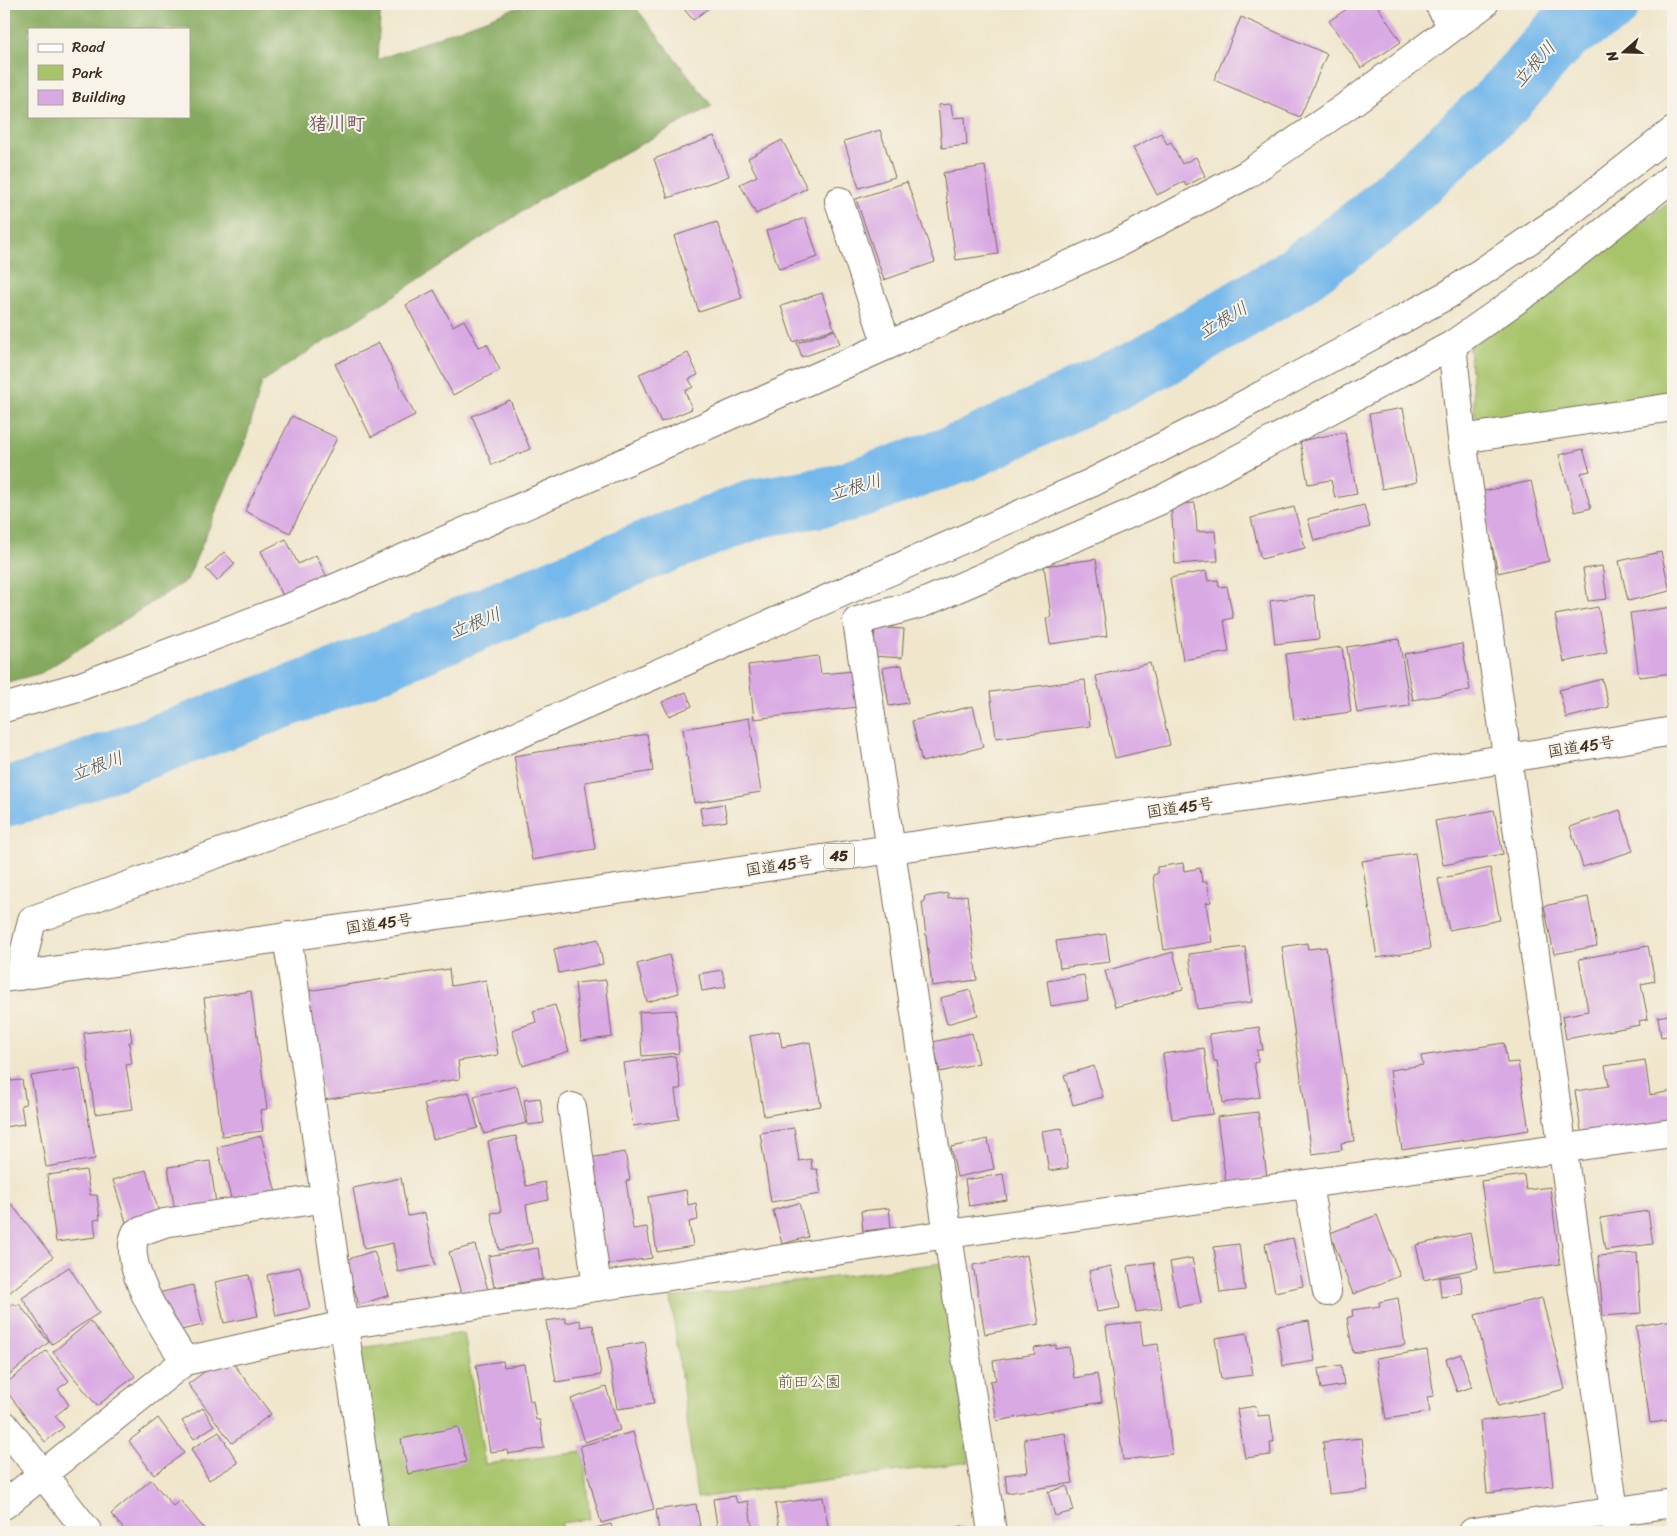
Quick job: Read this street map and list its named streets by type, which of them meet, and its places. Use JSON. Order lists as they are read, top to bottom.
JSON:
{
  "streets": {
    "main road": ["国道45号", "45"]
  },
  "districts": ["猪川町"],
  "water": ["立根川"],
  "parks": ["前田公園"],
  "legend": ["Road", "Park", "Building"],
  "north": "left"
}
